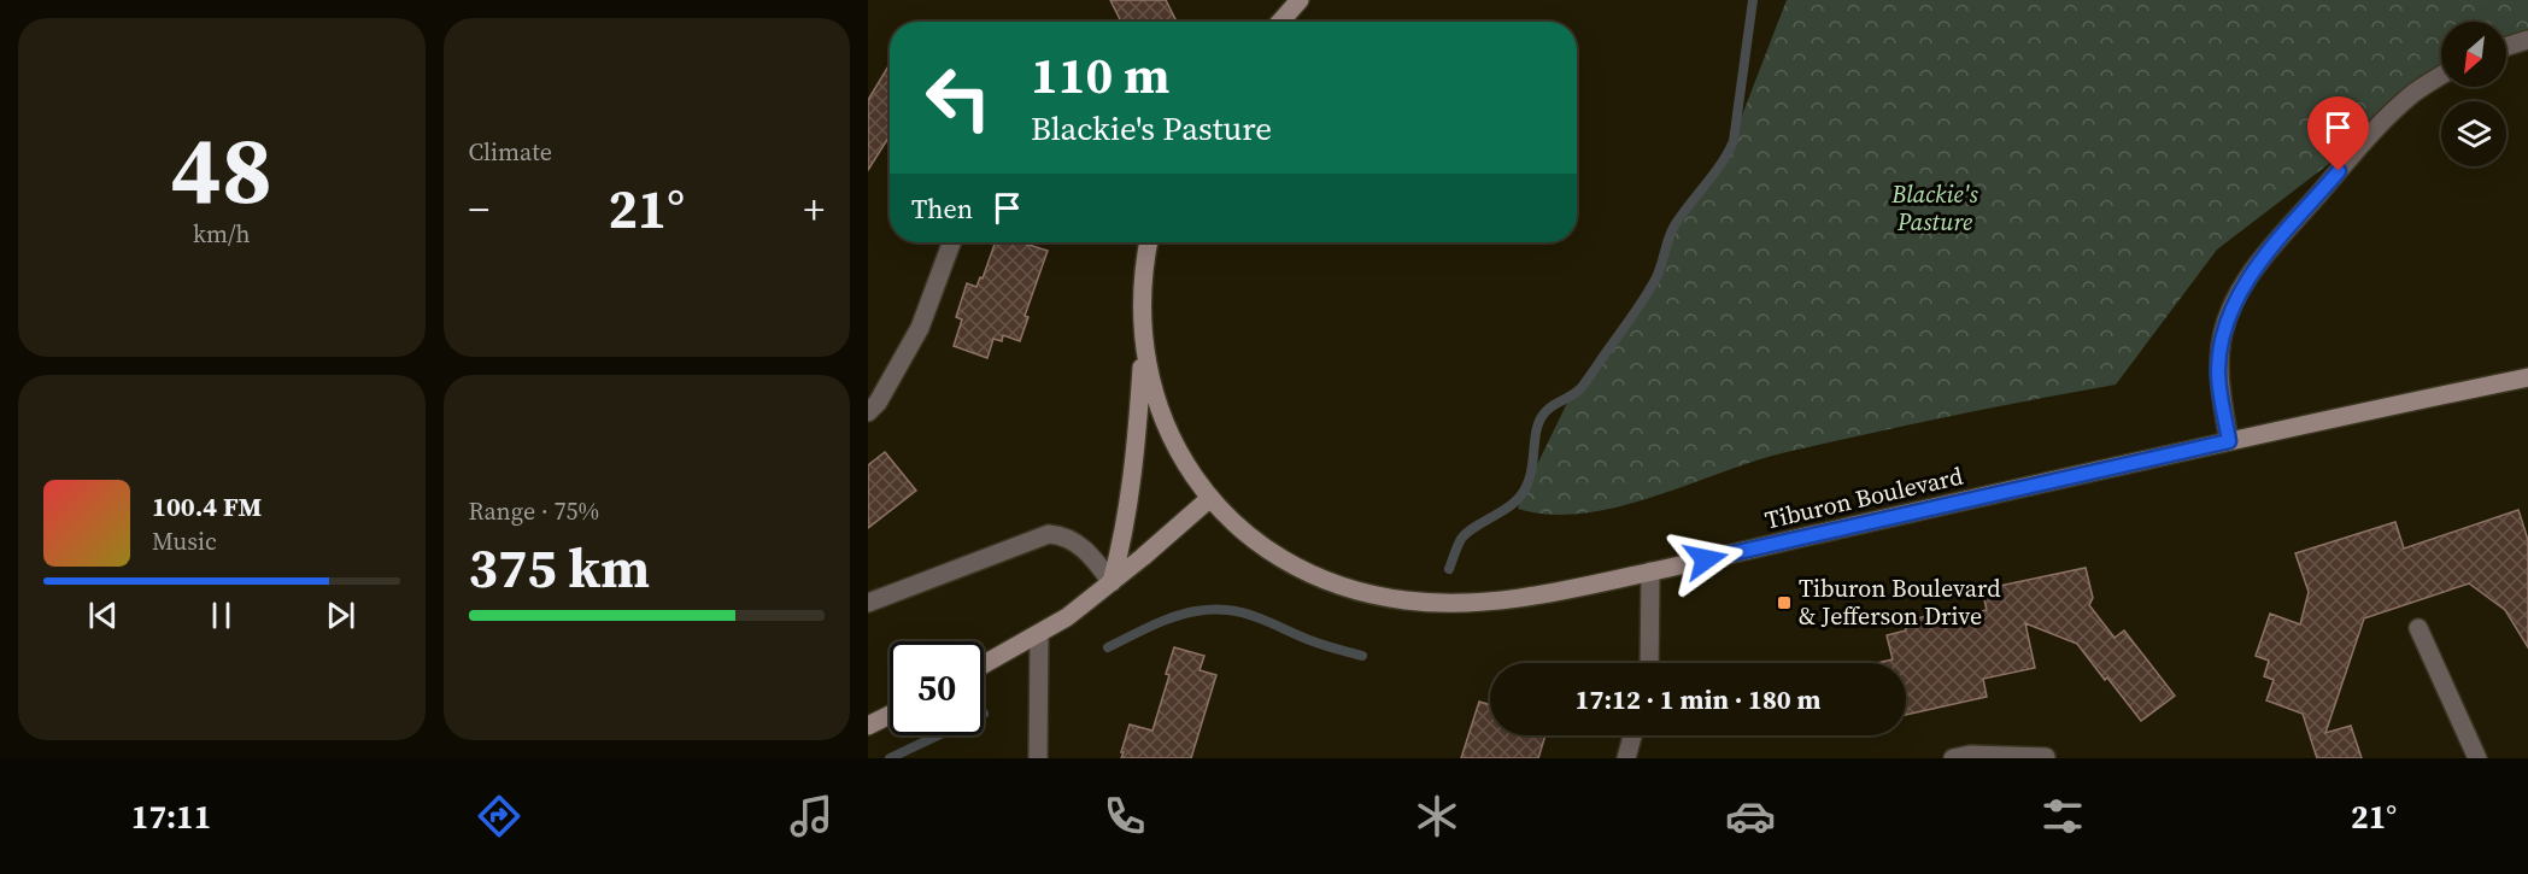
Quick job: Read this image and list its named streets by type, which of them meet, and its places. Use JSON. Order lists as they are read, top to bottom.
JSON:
{
  "streets": {
    "main road": ["Tiburon Boulevard"]
  },
  "parks": ["Blackie's Pasture"],
  "places": {
    "transit": ["Tiburon Boulevard & Jefferson Drive"]
  },
  "north": "bottom left",
  "page": {
    "tile": [
      ["48", "km/h"],
      "Climate",
      ["Range · 75%", "375 km"]
    ],
    "turn": ["110 m", "Blackie's Pasture"],
    "then": "Then",
    "heat": ["−", "21°", "+"],
    "song": ["100.4 FM", "Music"],
    "limit": "50",
    "trip": "17:12 · 1 min · 180 m",
    "tabs": ["17:11", "21°"]
  }
}
